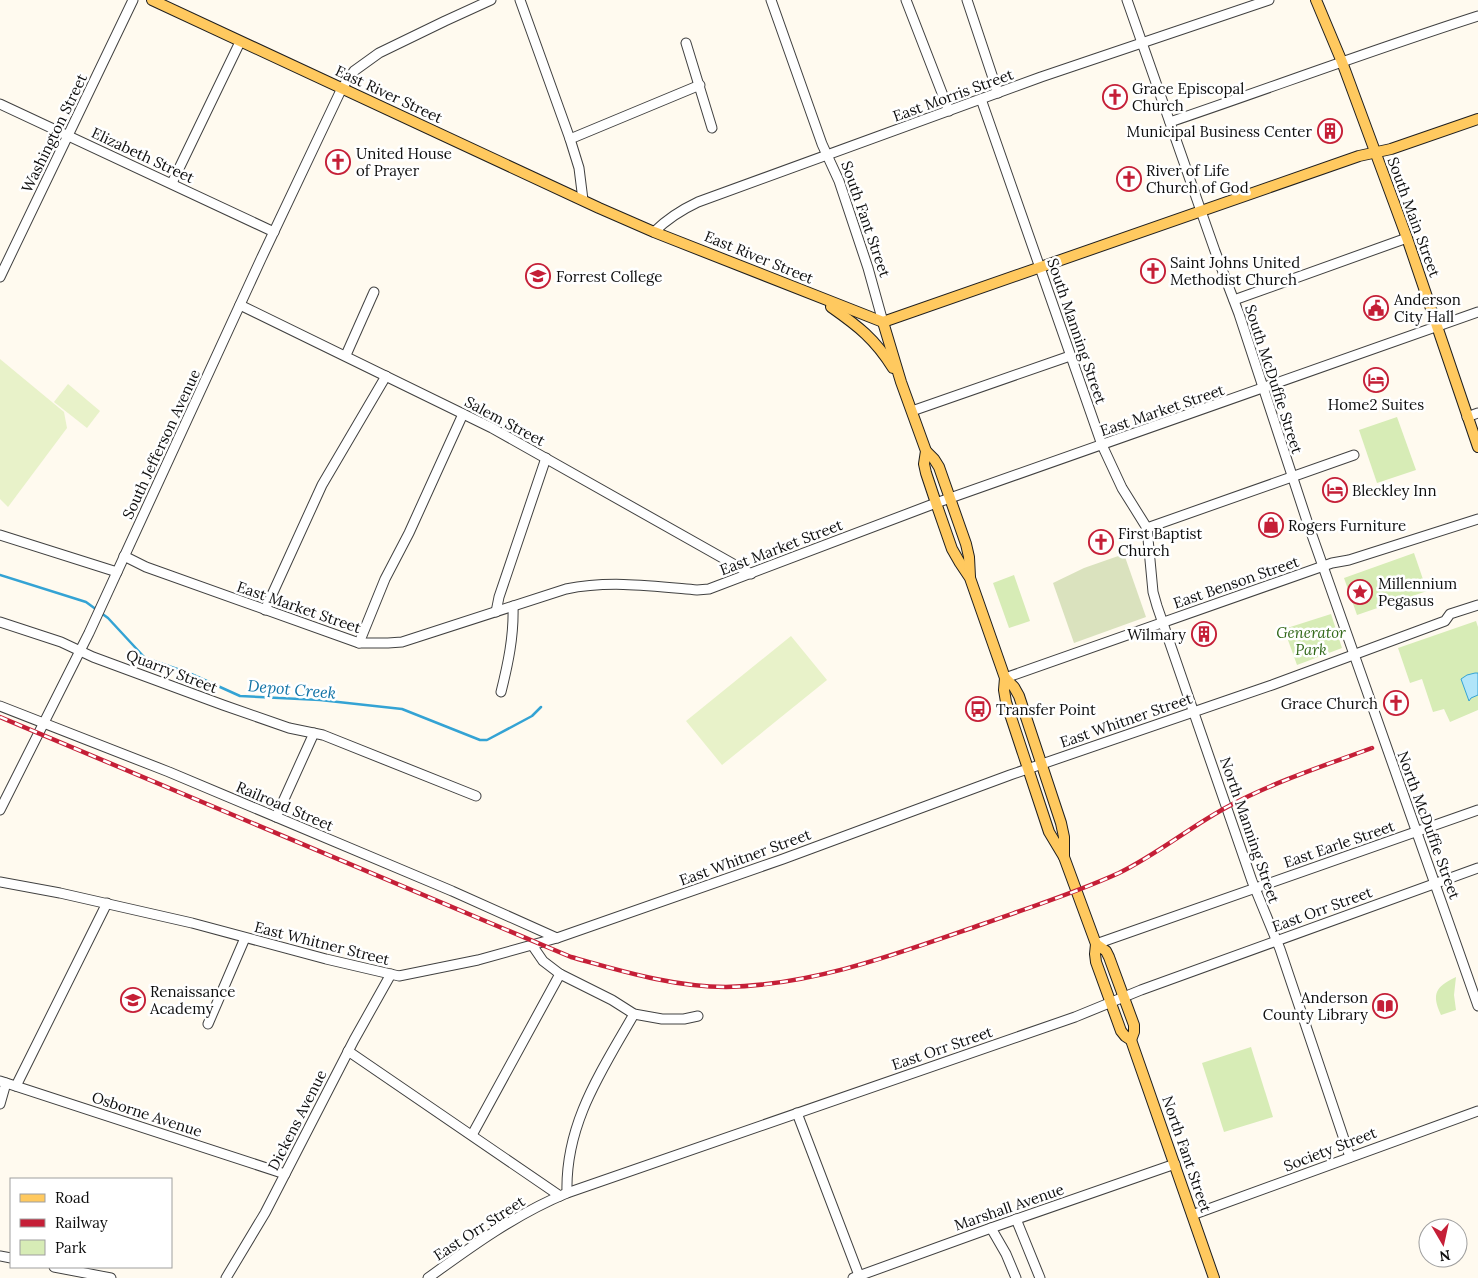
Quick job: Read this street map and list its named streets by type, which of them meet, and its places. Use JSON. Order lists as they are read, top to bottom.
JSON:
{
  "streets": {
    "main road": [
      "East River Street",
      "South Main Street",
      "South Fant Street",
      "North Fant Street"
    ],
    "street": [
      "East Morris Street",
      "Washington Street",
      "Elizabeth Street",
      "South Manning Street",
      "South McDuffie Street",
      "East Market Street",
      "Salem Street",
      "South Jefferson Avenue",
      "East Benson Street",
      "Quarry Street",
      "East Whitner Street",
      "Railroad Street",
      "North McDuffie Street",
      "North Manning Street",
      "East Earle Street",
      "East Orr Street",
      "Osborne Avenue",
      "Dickens Avenue",
      "Society Street",
      "Marshall Avenue"
    ]
  },
  "crossings": [
    ["East River Street", "East Morris Street"],
    ["East River Street", "South Fant Street"],
    ["East River Street", "South Jefferson Avenue"],
    ["East Morris Street", "South Fant Street"],
    ["East Morris Street", "South Manning Street"],
    ["East Morris Street", "South McDuffie Street"],
    ["Washington Street", "Elizabeth Street"],
    ["Elizabeth Street", "South Jefferson Avenue"],
    ["South Main Street", "East Market Street"],
    ["South Fant Street", "East Market Street"],
    ["South Fant Street", "East Benson Street"],
    ["South Fant Street", "East Whitner Street"],
    ["South Fant Street", "North Fant Street"],
    ["South Manning Street", "East Market Street"],
    ["South Manning Street", "East Benson Street"],
    ["South Manning Street", "East Whitner Street"],
    ["South Manning Street", "North Manning Street"],
    ["South McDuffie Street", "East Market Street"],
    ["South McDuffie Street", "East Benson Street"],
    ["South McDuffie Street", "East Whitner Street"],
    ["South McDuffie Street", "North McDuffie Street"],
    ["East Market Street", "Salem Street"],
    ["East Market Street", "South Jefferson Avenue"],
    ["Salem Street", "South Jefferson Avenue"],
    ["South Jefferson Avenue", "Quarry Street"],
    ["South Jefferson Avenue", "Railroad Street"],
    ["East Whitner Street", "Railroad Street"],
    ["East Whitner Street", "North McDuffie Street"],
    ["East Whitner Street", "North Manning Street"],
    ["East Whitner Street", "Dickens Avenue"],
    ["East Whitner Street", "North Fant Street"],
    ["North McDuffie Street", "East Earle Street"],
    ["North McDuffie Street", "East Orr Street"],
    ["North Manning Street", "East Earle Street"],
    ["North Manning Street", "East Orr Street"],
    ["North Manning Street", "Society Street"],
    ["East Earle Street", "North Fant Street"],
    ["East Orr Street", "North Fant Street"],
    ["Osborne Avenue", "Dickens Avenue"],
    ["Society Street", "North Fant Street"],
    ["North Fant Street", "Marshall Avenue"]
  ],
  "water": ["Depot Creek"],
  "parks": ["Generator Park"],
  "places": {
    "church": [
      "Grace Episcopal Church",
      "United House of Prayer",
      "River of Life Church of God",
      "Saint Johns United Methodist Church",
      "First Baptist Church",
      "Grace Church"
    ],
    "building": ["Municipal Business Center", "Wilmary"],
    "school or university": ["Forrest College", "Renaissance Academy"],
    "public building": ["Anderson City Hall"],
    "hotel": ["Home2 Suites", "Bleckley Inn"],
    "shop": ["Rogers Furniture"],
    "place": ["Millennium Pegasus"],
    "bus stop": ["Transfer Point"],
    "library": ["Anderson County Library"]
  },
  "legend": ["Road", "Railway", "Park"],
  "north": "bottom"
}
